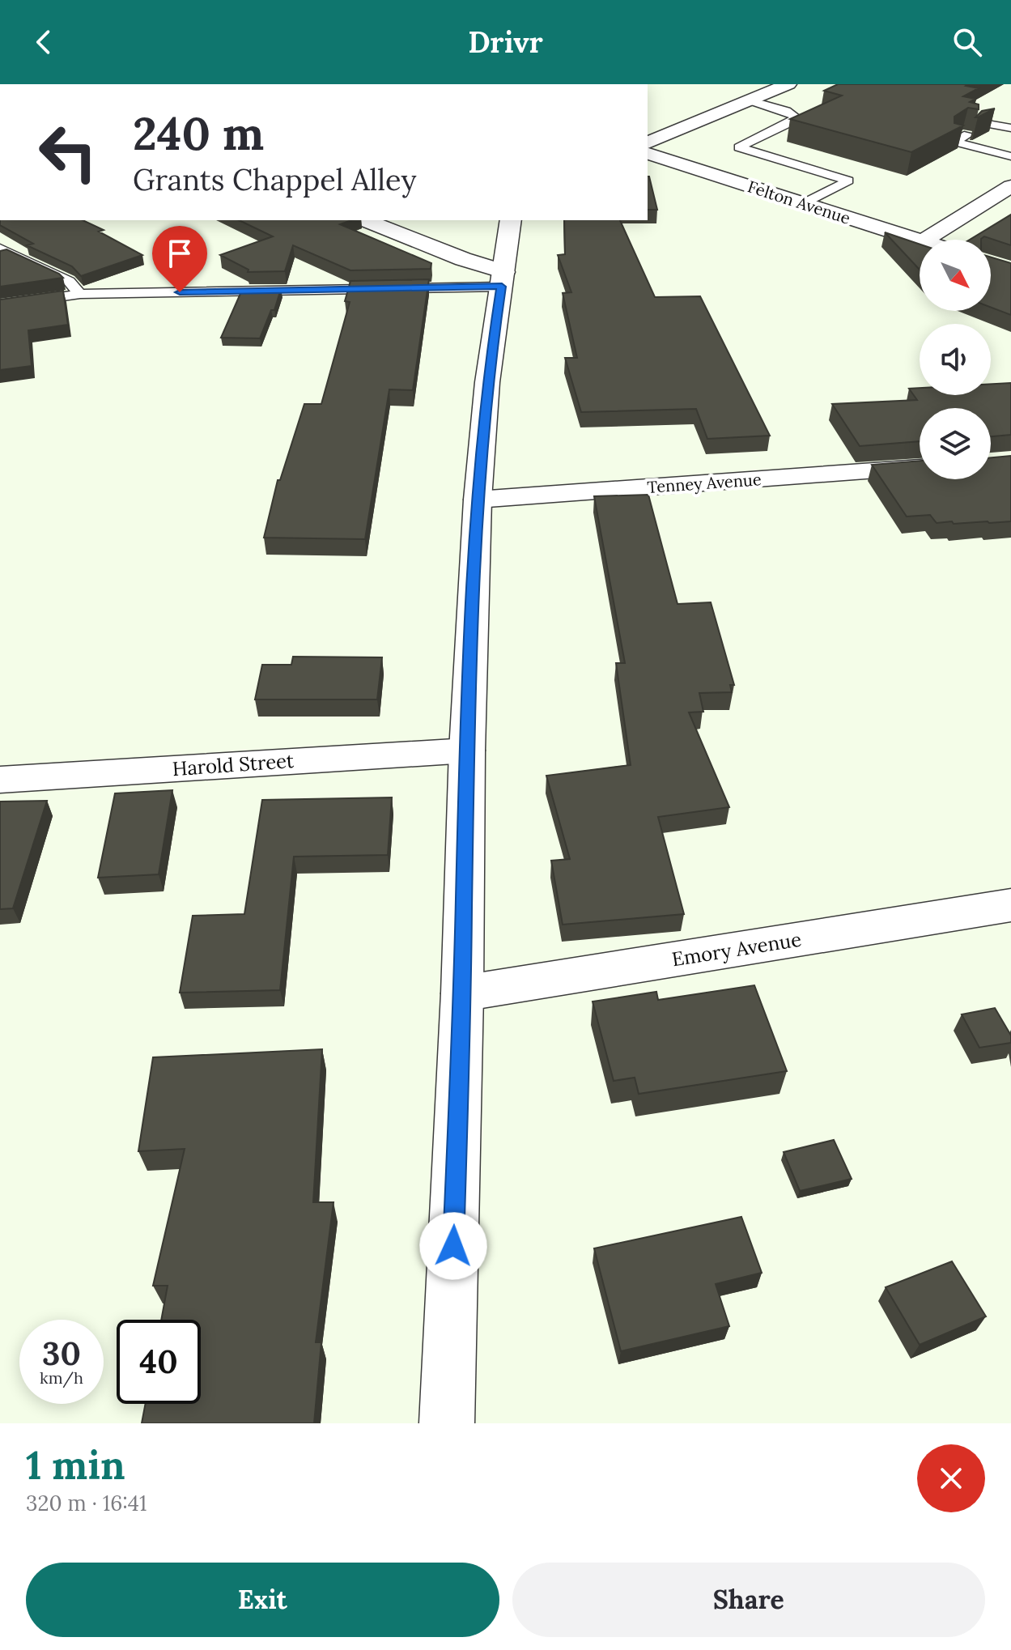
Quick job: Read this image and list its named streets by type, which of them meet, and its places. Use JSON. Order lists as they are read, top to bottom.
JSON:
{
  "streets": {
    "street": [
      "Felton Avenue",
      "Tenney Avenue",
      "Harold Street",
      "Emory Avenue"
    ]
  },
  "north": "bottom right",
  "page": {
    "header": "Drivr",
    "turn": ["240 m", "Grants Chappel Alley"],
    "speed": "30 km/h",
    "limit": "40",
    "heading": ["1 min", "320 m · 16:41"],
    "buttons": ["Exit", "Share"]
  }
}
